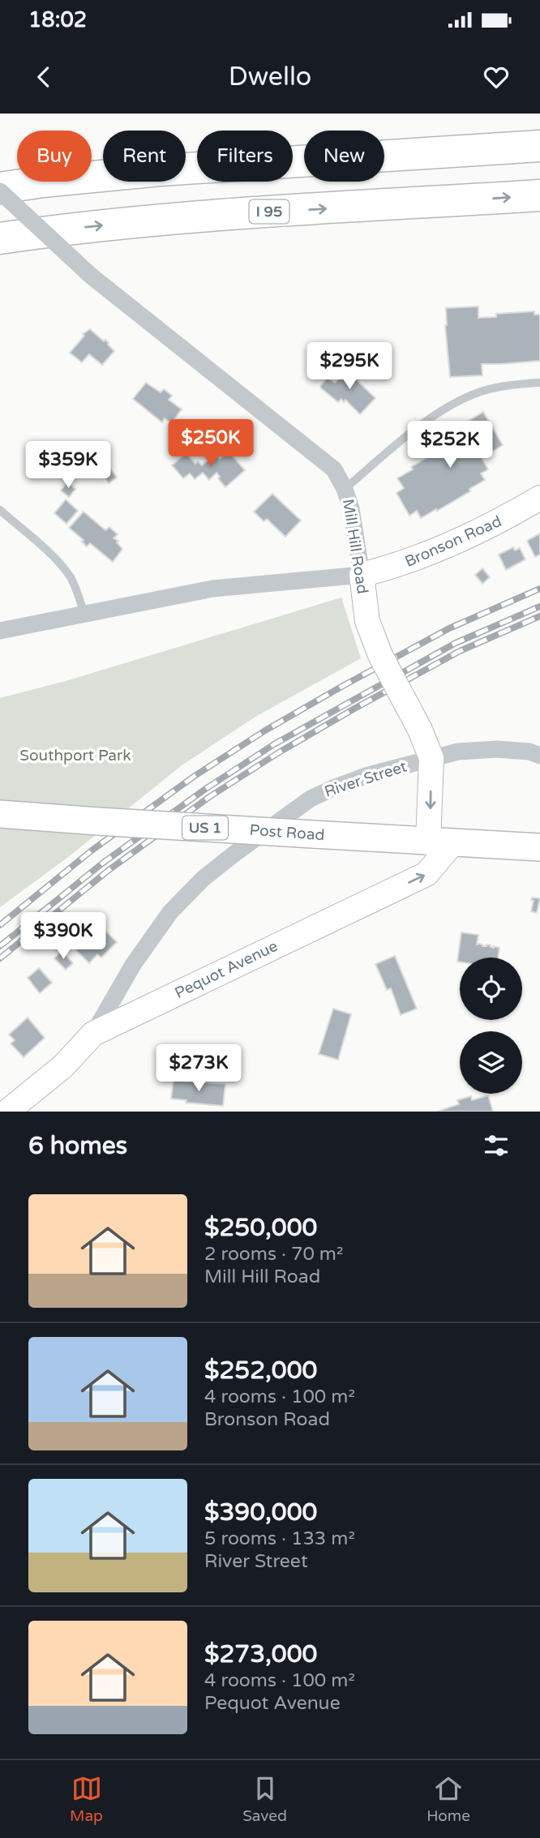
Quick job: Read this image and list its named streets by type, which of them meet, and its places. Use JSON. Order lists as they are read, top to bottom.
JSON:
{
  "streets": {
    "highway": ["I 95"],
    "main road": ["US 1", "Post Road"],
    "street": [
      "Bronson Road",
      "Mill Hill Road",
      "River Street",
      "Pequot Avenue"
    ]
  },
  "crossings": [
    ["Bronson Road", "Mill Hill Road"],
    ["Mill Hill Road", "River Street"],
    ["Mill Hill Road", "Post Road"],
    ["Mill Hill Road", "Pequot Avenue"],
    ["River Street", "Pequot Avenue"],
    ["Post Road", "Pequot Avenue"]
  ],
  "one_way": ["Pequot Avenue"],
  "parks": ["Southport Park"],
  "page": {
    "status": "18:02",
    "header": "Dwello",
    "chip": [
      "Buy",
      "Rent",
      "Filters",
      "New"
    ],
    "price": [
      "$295K",
      "$250K",
      "$252K",
      "$359K",
      "$390K",
      "$273K"
    ],
    "heading": "6 homes",
    "list": [
      {
        "name": "$250,000",
        "note": "2 rooms · 70 m² · Mill Hill Road"
      },
      {
        "name": "$252,000",
        "note": "4 rooms · 100 m² · Bronson Road"
      },
      {
        "name": "$390,000",
        "note": "5 rooms · 133 m² · River Street"
      },
      {
        "name": "$273,000",
        "note": "4 rooms · 100 m² · Pequot Avenue"
      }
    ],
    "tabs": ["Map", "Saved", "Home"]
  }
}
